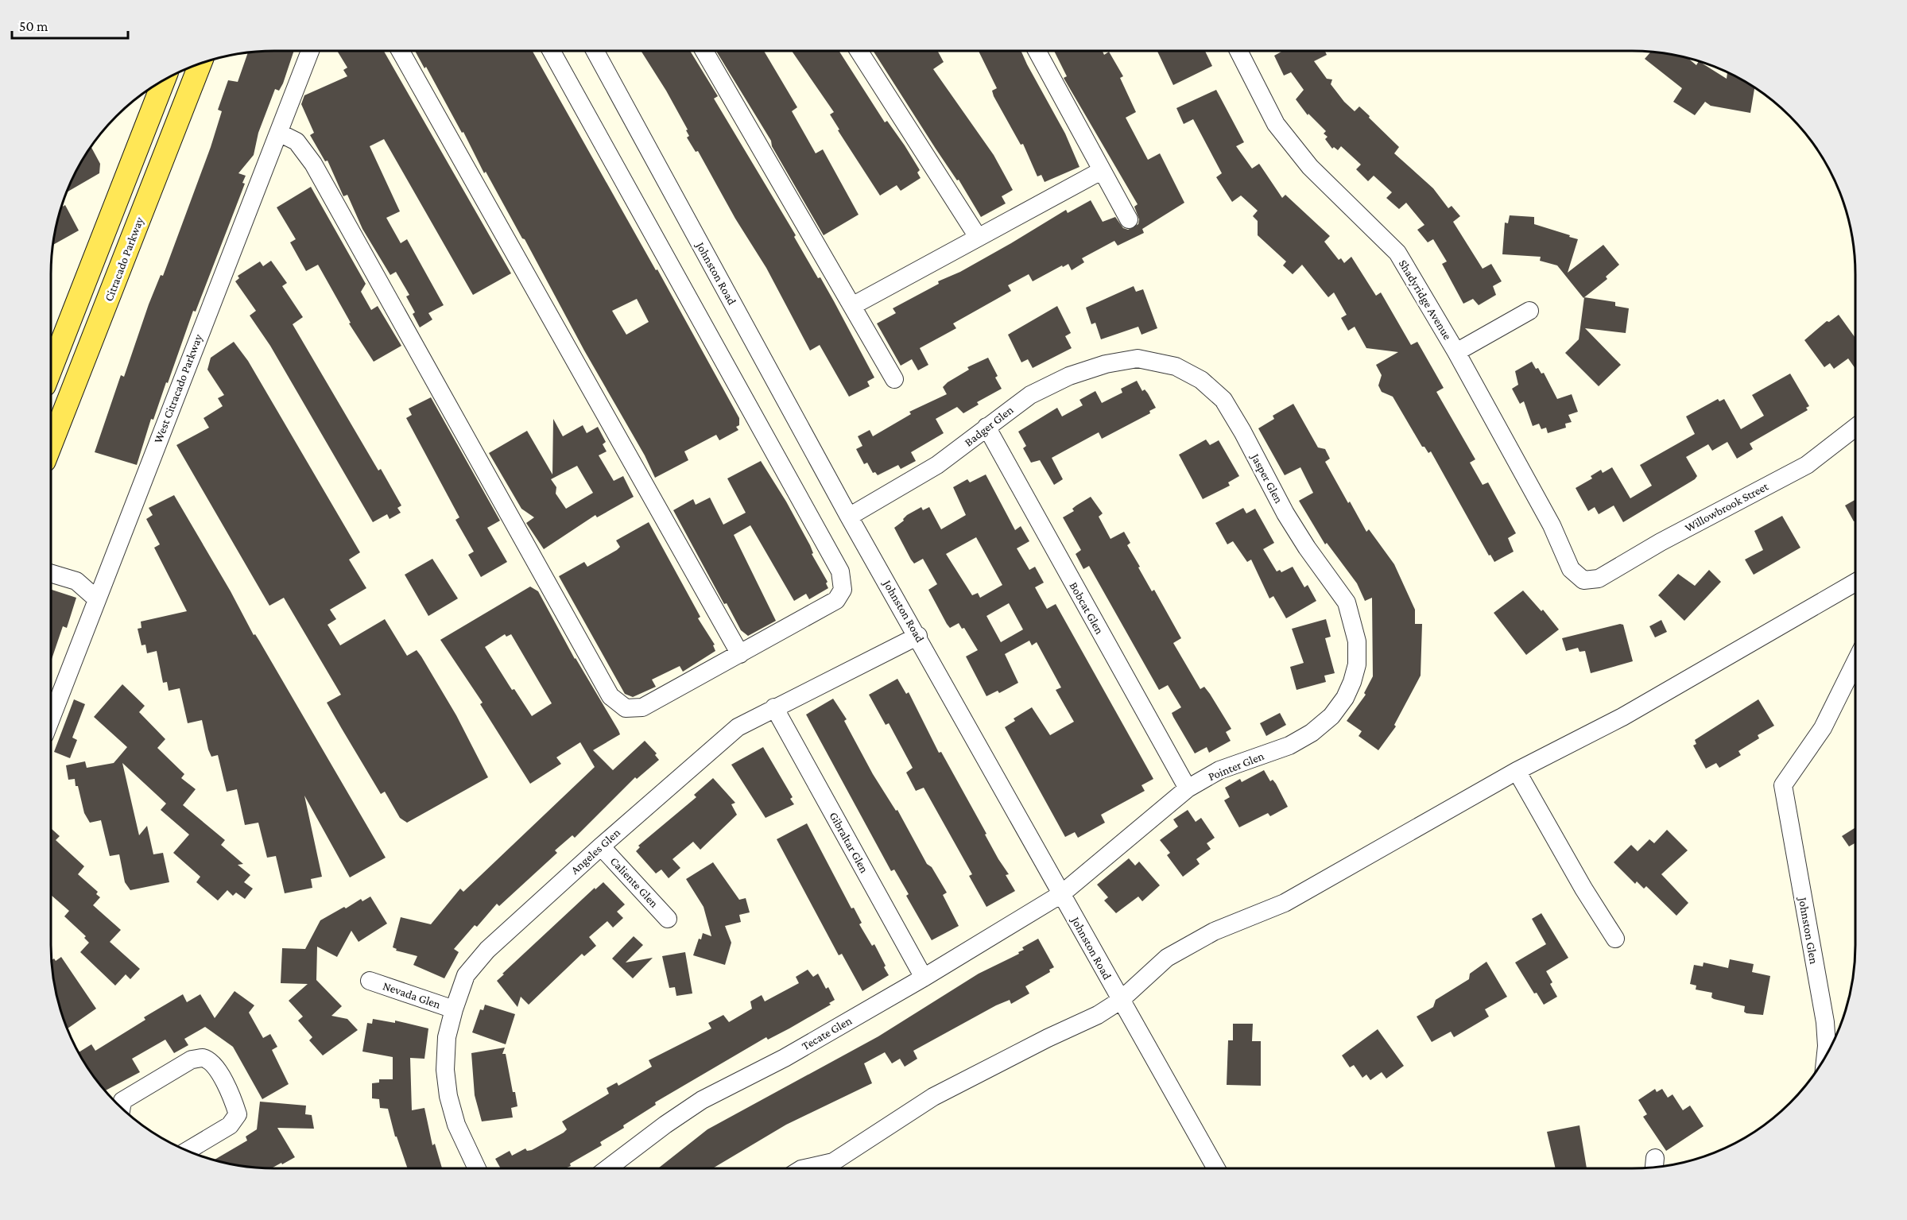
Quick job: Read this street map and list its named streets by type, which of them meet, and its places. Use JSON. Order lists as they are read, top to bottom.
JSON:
{
  "streets": {
    "main road": ["Citracado Parkway"],
    "street": [
      "Johnston Road",
      "Shadyridge Avenue",
      "West Citracado Parkway",
      "Badger Glen",
      "Jasper Glen",
      "Willowbrook Street",
      "Bobcat Glen",
      "Pointer Glen",
      "Gibraltar Glen",
      "Angeles Glen",
      "Caliente Glen",
      "Johnston Glen",
      "Nevada Glen",
      "Tecate Glen"
    ]
  },
  "crossings": [
    ["Johnston Road", "Badger Glen"],
    ["Johnston Road", "Pointer Glen"],
    ["Johnston Road", "Angeles Glen"],
    ["Johnston Road", "Tecate Glen"],
    ["Shadyridge Avenue", "Willowbrook Street"],
    ["Badger Glen", "Jasper Glen"],
    ["Badger Glen", "Bobcat Glen"],
    ["Jasper Glen", "Pointer Glen"],
    ["Bobcat Glen", "Pointer Glen"],
    ["Pointer Glen", "Tecate Glen"],
    ["Gibraltar Glen", "Angeles Glen"],
    ["Gibraltar Glen", "Tecate Glen"],
    ["Angeles Glen", "Caliente Glen"],
    ["Angeles Glen", "Nevada Glen"]
  ],
  "scale_bar": "50 m"
}
